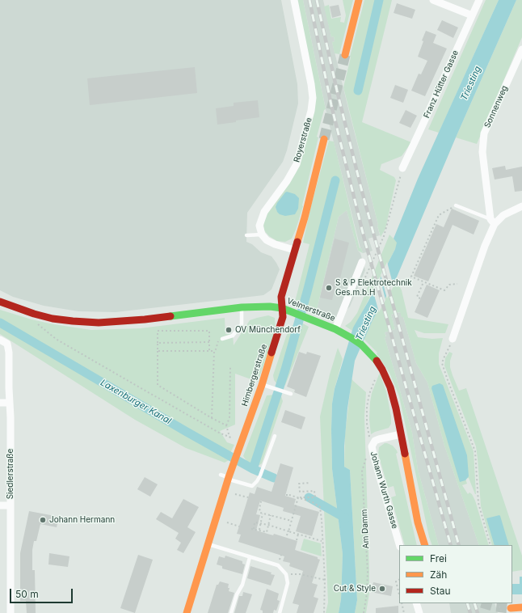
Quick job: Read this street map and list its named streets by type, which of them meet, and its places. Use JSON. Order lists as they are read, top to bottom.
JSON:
{
  "streets": {
    "street": [
      "Franz Hütter Gasse",
      "Sonnenweg",
      "Royerstraße",
      "Velmerstraße",
      "Himbergerstraße",
      "Siedlerstraße",
      "Johann Wurth Gasse"
    ],
    "path": ["Am Damm"]
  },
  "crossings": [
    ["Velmerstraße", "Himbergerstraße"],
    ["Velmerstraße", "Johann Wurth Gasse"],
    ["Johann Wurth Gasse", "Am Damm"]
  ],
  "water": ["Triesting", "Laxenburger Kanal"],
  "places": [
    "S & P Elektrotechnik Ges.m.b.H",
    "OV Münchendorf",
    "Johann Hermann",
    "Cut & Style"
  ],
  "legend": ["Frei", "Zäh", "Stau"],
  "scale_bar": "50 m"
}
